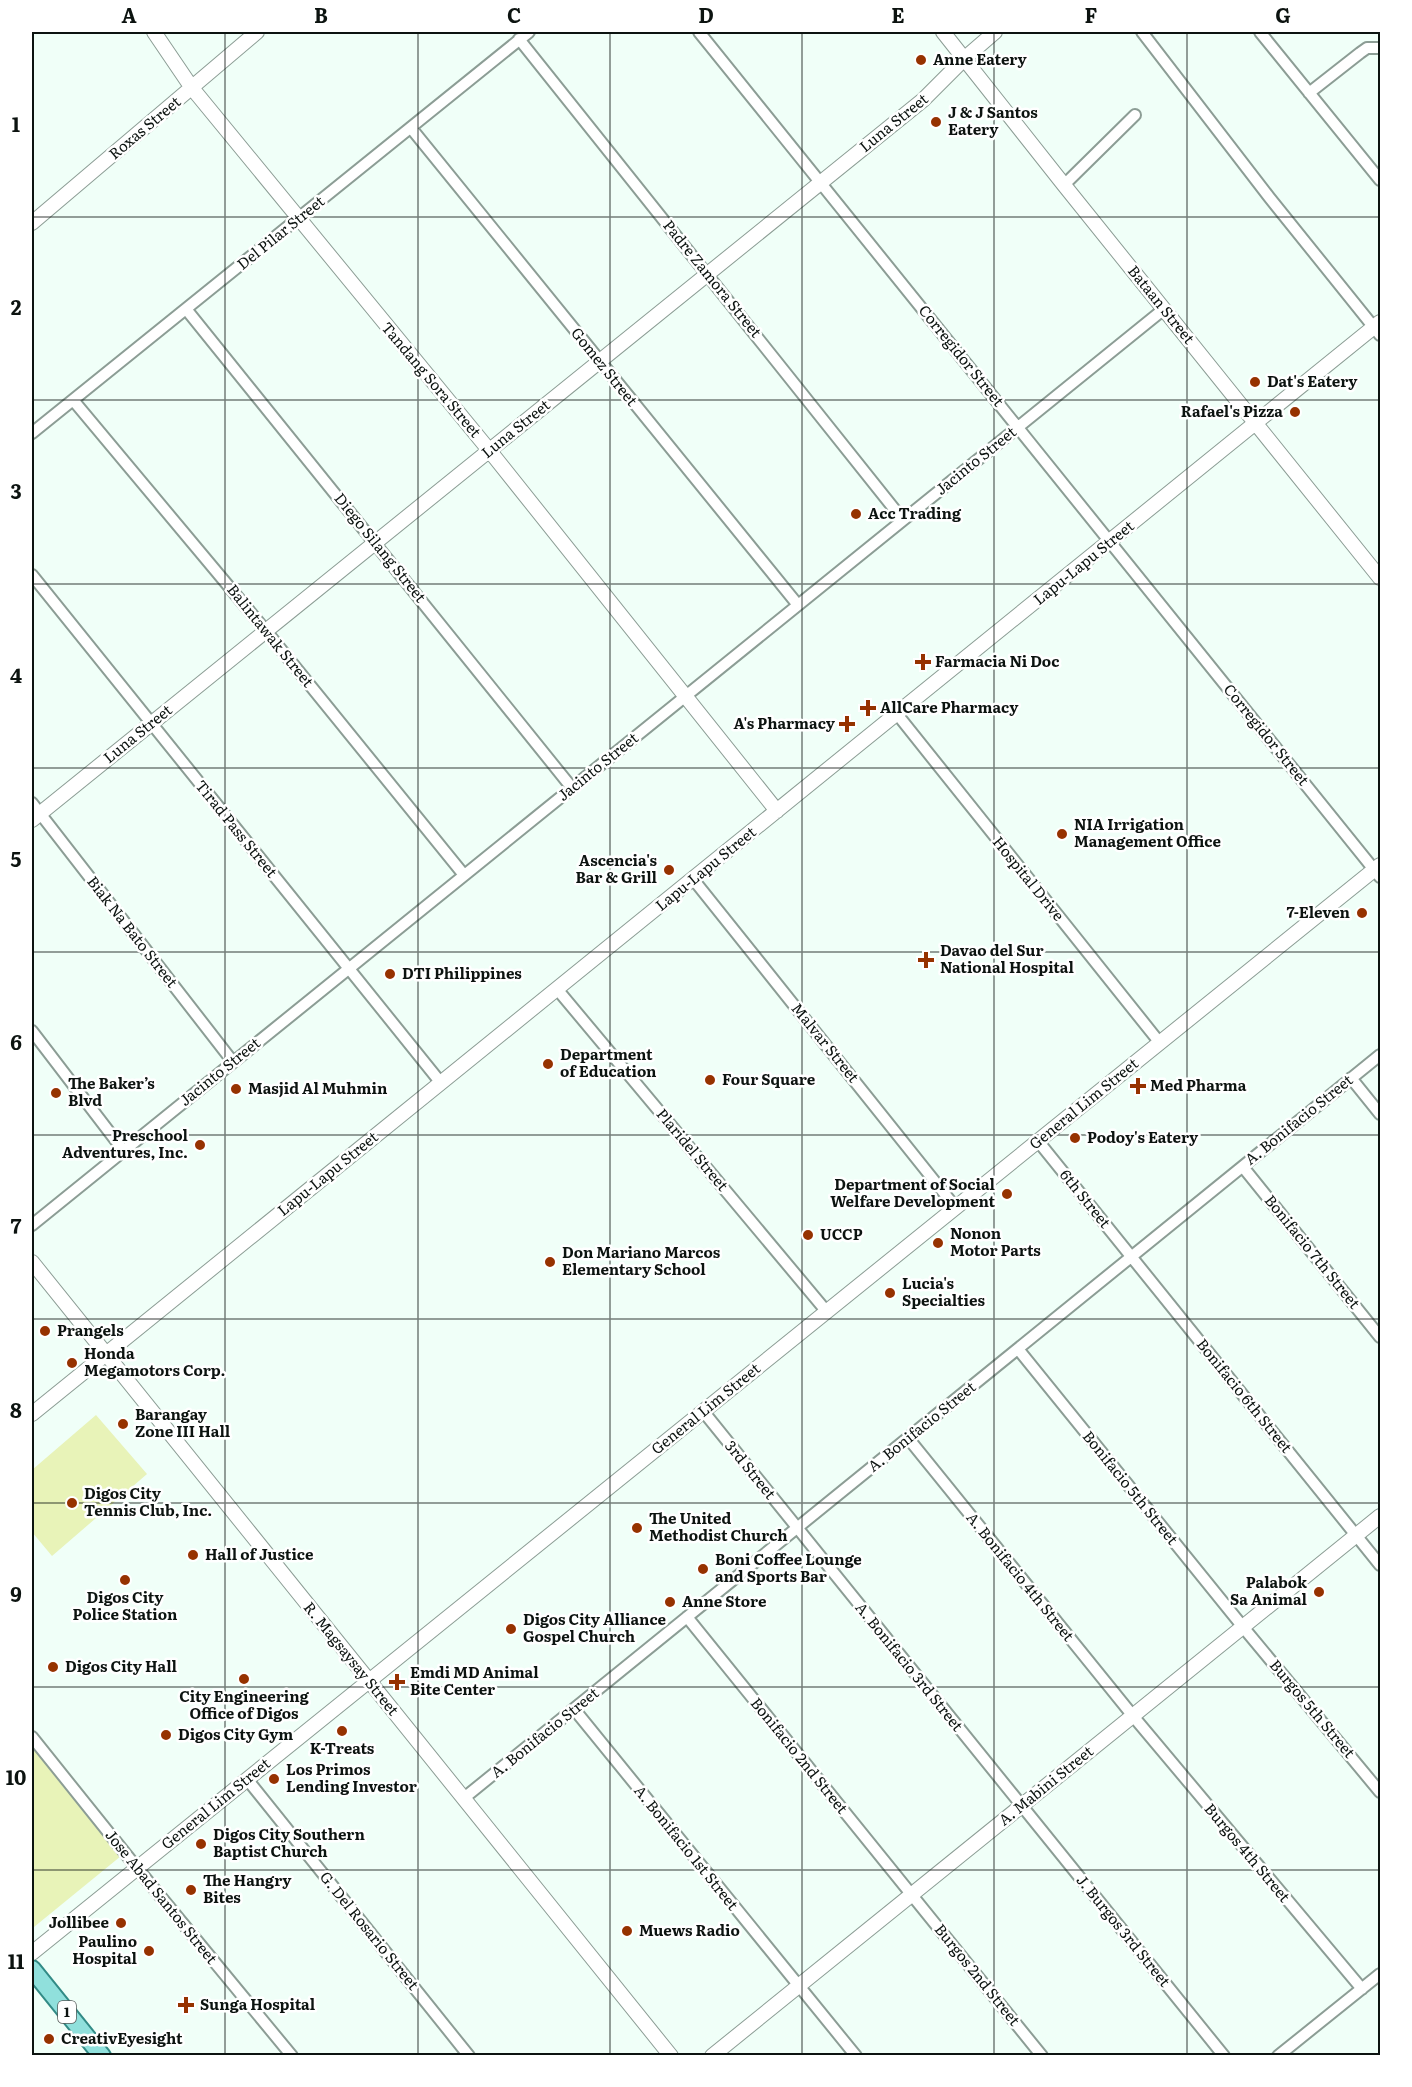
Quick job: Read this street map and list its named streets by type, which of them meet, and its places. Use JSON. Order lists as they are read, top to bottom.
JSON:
{
  "streets": {
    "main road": ["1"],
    "street": [
      "Luna Street",
      "Roxas Street",
      "Del Pilar Street",
      "Padre Zamora Street",
      "Bataan Street",
      "Corregidor Street",
      "Gomez Street",
      "Tandang Sora Street",
      "Jacinto Street",
      "Diego Silang Street",
      "Lapu-Lapu Street",
      "Balintawak Street",
      "Tirad Pass Street",
      "Hospital Drive",
      "Biak Na Bato Street",
      "Malvar Street",
      "General Lim Street",
      "A. Bonifacio Street",
      "Plaridel Street",
      "6th Street",
      "Bonifacio 7th Street",
      "Bonifacio 6th Street",
      "3rd Street",
      "Bonifacio 5th Street",
      "A. Bonifacio 4th Street",
      "R. Magsaysay Street",
      "A. Bonifacio 3rd Street",
      "Burgos 5th Street",
      "Bonifacio 2nd Street",
      "A. Mabini Street",
      "A. Bonifacio 1st Street",
      "Burgos 4th Street",
      "Jose Abad Santos Street",
      "G. Del Rosario Street",
      "J. Burgos 3rd Street",
      "Burgos 2nd Street"
    ]
  },
  "crossings": [
    ["Luna Street", "Padre Zamora Street"],
    ["Luna Street", "Bataan Street"],
    ["Luna Street", "Corregidor Street"],
    ["Luna Street", "Gomez Street"],
    ["Luna Street", "Tandang Sora Street"],
    ["Luna Street", "Diego Silang Street"],
    ["Luna Street", "Balintawak Street"],
    ["Luna Street", "Tirad Pass Street"],
    ["Luna Street", "Biak Na Bato Street"],
    ["Roxas Street", "Tandang Sora Street"],
    ["Del Pilar Street", "Padre Zamora Street"],
    ["Del Pilar Street", "Gomez Street"],
    ["Del Pilar Street", "Tandang Sora Street"],
    ["Del Pilar Street", "Diego Silang Street"],
    ["Del Pilar Street", "Balintawak Street"],
    ["Padre Zamora Street", "Jacinto Street"],
    ["Bataan Street", "Jacinto Street"],
    ["Bataan Street", "Lapu-Lapu Street"],
    ["Corregidor Street", "Jacinto Street"],
    ["Corregidor Street", "Lapu-Lapu Street"],
    ["Corregidor Street", "General Lim Street"],
    ["Gomez Street", "Jacinto Street"],
    ["Tandang Sora Street", "Jacinto Street"],
    ["Tandang Sora Street", "Lapu-Lapu Street"],
    ["Jacinto Street", "Diego Silang Street"],
    ["Jacinto Street", "Balintawak Street"],
    ["Jacinto Street", "Tirad Pass Street"],
    ["Jacinto Street", "Biak Na Bato Street"],
    ["Lapu-Lapu Street", "Tirad Pass Street"],
    ["Lapu-Lapu Street", "Hospital Drive"],
    ["Lapu-Lapu Street", "Malvar Street"],
    ["Lapu-Lapu Street", "Plaridel Street"],
    ["Lapu-Lapu Street", "R. Magsaysay Street"],
    ["Hospital Drive", "General Lim Street"],
    ["Malvar Street", "General Lim Street"],
    ["General Lim Street", "Plaridel Street"],
    ["General Lim Street", "6th Street"],
    ["General Lim Street", "3rd Street"],
    ["General Lim Street", "R. Magsaysay Street"],
    ["General Lim Street", "Jose Abad Santos Street"],
    ["General Lim Street", "G. Del Rosario Street"],
    ["A. Bonifacio Street", "6th Street"],
    ["A. Bonifacio Street", "Bonifacio 7th Street"],
    ["A. Bonifacio Street", "Bonifacio 6th Street"],
    ["A. Bonifacio Street", "3rd Street"],
    ["A. Bonifacio Street", "Bonifacio 5th Street"],
    ["A. Bonifacio Street", "A. Bonifacio 4th Street"],
    ["A. Bonifacio Street", "R. Magsaysay Street"],
    ["A. Bonifacio Street", "A. Bonifacio 3rd Street"],
    ["A. Bonifacio Street", "Bonifacio 2nd Street"],
    ["A. Bonifacio Street", "A. Bonifacio 1st Street"],
    ["6th Street", "Bonifacio 6th Street"],
    ["Bonifacio 6th Street", "A. Mabini Street"],
    ["3rd Street", "A. Bonifacio 3rd Street"],
    ["Bonifacio 5th Street", "Burgos 5th Street"],
    ["Bonifacio 5th Street", "A. Mabini Street"],
    ["A. Bonifacio 4th Street", "A. Mabini Street"],
    ["A. Bonifacio 4th Street", "Burgos 4th Street"],
    ["A. Bonifacio 3rd Street", "A. Mabini Street"],
    ["A. Bonifacio 3rd Street", "J. Burgos 3rd Street"],
    ["Burgos 5th Street", "A. Mabini Street"],
    ["Bonifacio 2nd Street", "A. Mabini Street"],
    ["Bonifacio 2nd Street", "Burgos 2nd Street"],
    ["A. Mabini Street", "A. Bonifacio 1st Street"],
    ["A. Mabini Street", "Burgos 4th Street"],
    ["A. Mabini Street", "J. Burgos 3rd Street"],
    ["A. Mabini Street", "Burgos 2nd Street"]
  ],
  "places": {
    "other": [
      "Anne Eatery",
      "J & J Santos Eatery",
      "Dat's Eatery",
      "Rafael's Pizza",
      "Acc Trading",
      "NIA Irrigation Management Office",
      "Ascencia's Bar & Grill",
      "7-Eleven",
      "DTI Philippines",
      "Department of Education",
      "Four Square",
      "Masjid Al Muhmin",
      "The Baker’s Blvd",
      "Podoy's Eatery",
      "Preschool Adventures, Inc.",
      "Department of Social Welfare Development",
      "UCCP",
      "Nonon Motor Parts",
      "Don Mariano Marcos Elementary School",
      "Lucia's Specialties",
      "Prangels",
      "Honda Megamotors Corp.",
      "Barangay Zone III Hall",
      "Digos City Tennis Club, Inc.",
      "The United Methodist Church",
      "Hall of Justice",
      "Boni Coffee Lounge and Sports Bar",
      "Digos City Police Station",
      "Palabok Sa Animal",
      "Anne Store",
      "Digos City Alliance Gospel Church",
      "Digos City Hall",
      "City Engineering Office of Digos",
      "K-Treats",
      "Digos City Gym",
      "Los Primos Lending Investor",
      "Digos City Southern Baptist Church",
      "The Hangry Bites",
      "Jollibee",
      "Muews Radio",
      "Paulino Hospital",
      "CreativEyesight"
    ],
    "health": [
      "Farmacia Ni Doc",
      "AllCare Pharmacy",
      "A's Pharmacy",
      "Davao del Sur National Hospital",
      "Med Pharma",
      "Emdi MD Animal Bite Center",
      "Sunga Hospital"
    ]
  },
  "grid": {
    "columns": [
      "A",
      "B",
      "C",
      "D",
      "E",
      "F",
      "G"
    ],
    "rows": [
      "1",
      "2",
      "3",
      "4",
      "5",
      "6",
      "7",
      "8",
      "9",
      "10",
      "11"
    ]
  }
}
